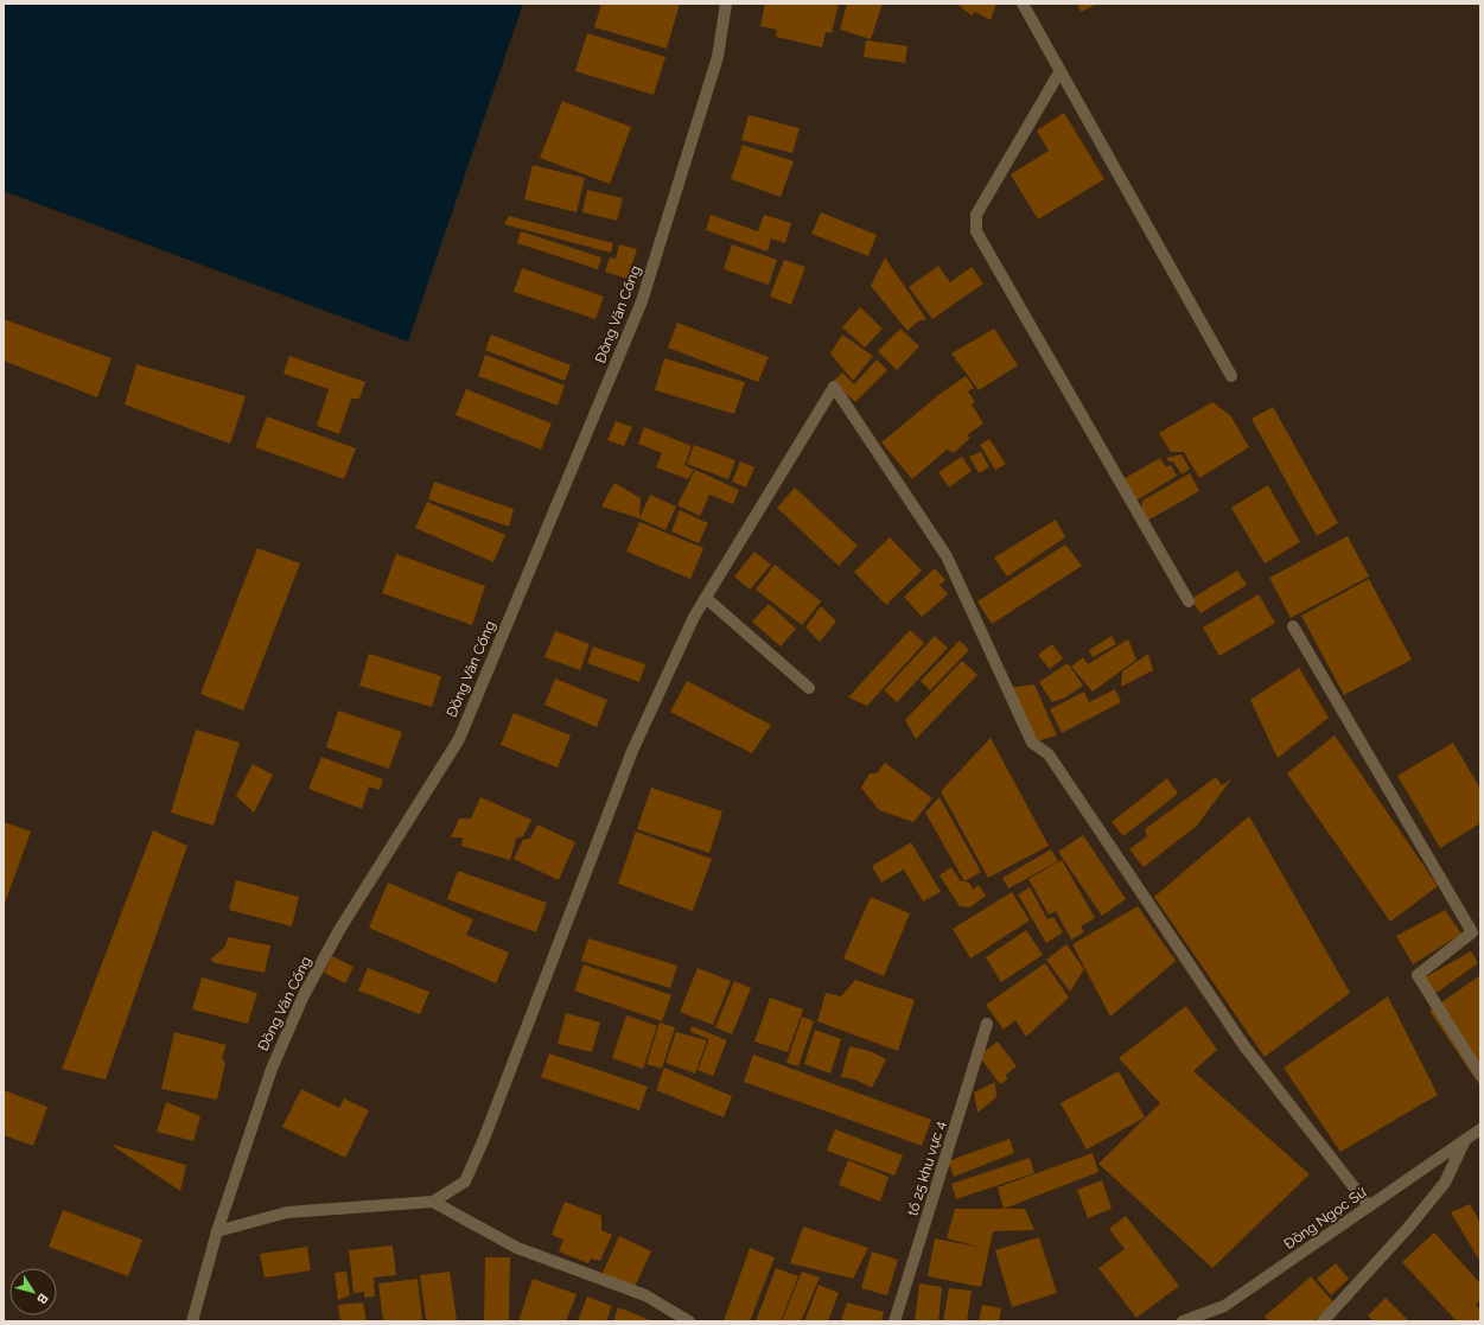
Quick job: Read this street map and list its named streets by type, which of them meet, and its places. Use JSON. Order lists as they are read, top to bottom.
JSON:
{
  "streets": {
    "street": ["Đồng Văn Cống", "tổ 25 khu vực 4", "Đồng Ngọc Sứ"]
  },
  "north": "bottom right"
}
